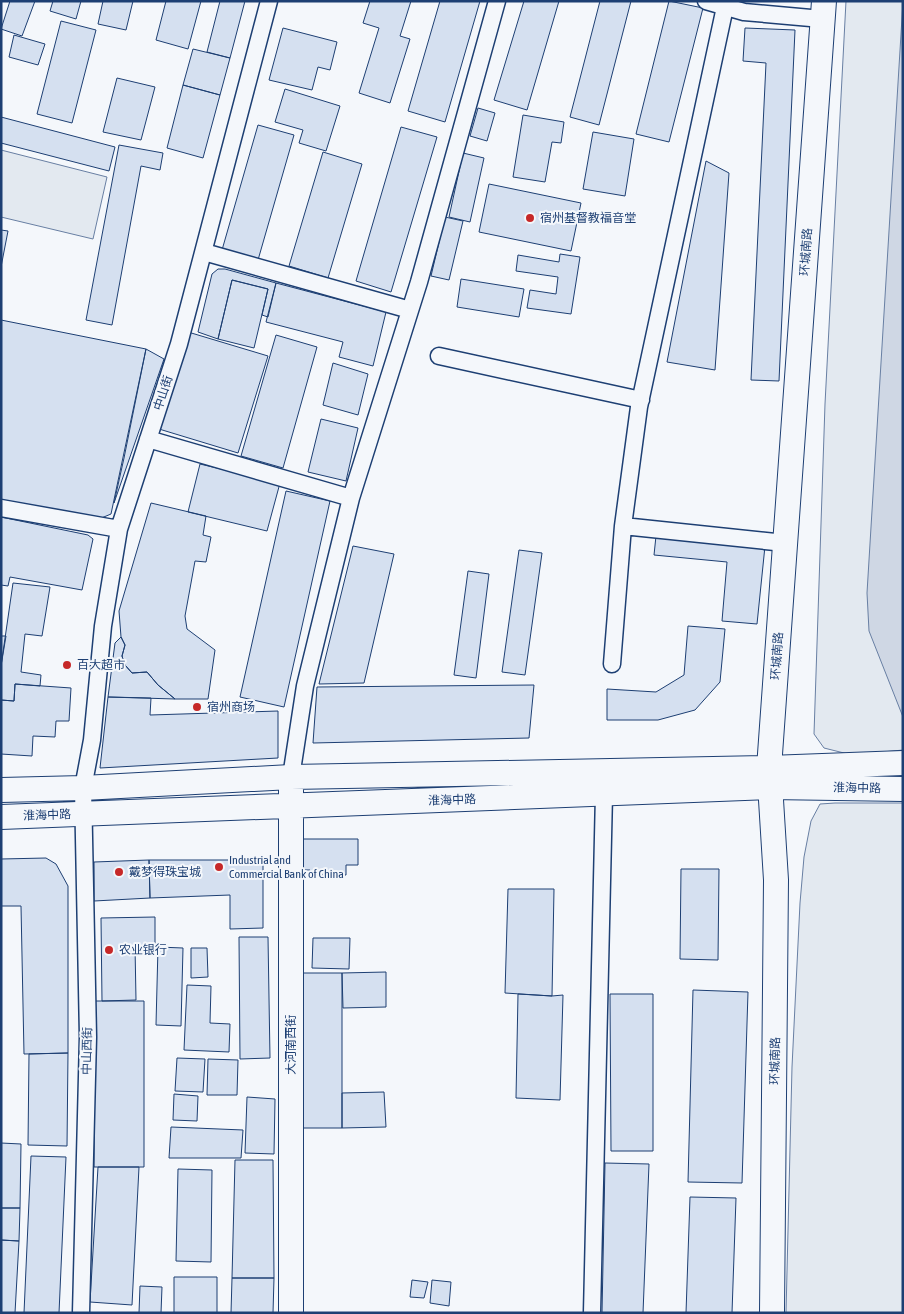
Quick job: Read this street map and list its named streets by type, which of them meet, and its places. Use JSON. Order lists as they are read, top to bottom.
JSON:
{
  "streets": {
    "main road": ["环城南路", "淮海中路", "大河南西街"],
    "street": ["中山街", "中山西街"]
  },
  "crossings": [
    ["环城南路", "淮海中路"],
    ["中山街", "淮海中路"],
    ["中山街", "中山西街"],
    ["淮海中路", "大河南西街"],
    ["淮海中路", "中山西街"]
  ],
  "places": [
    "宿州基督教福音堂",
    "百大超市",
    "宿州商场",
    "Industrial and Commercial Bank of China",
    "戴梦得珠宝城",
    "农业银行"
  ]
}
